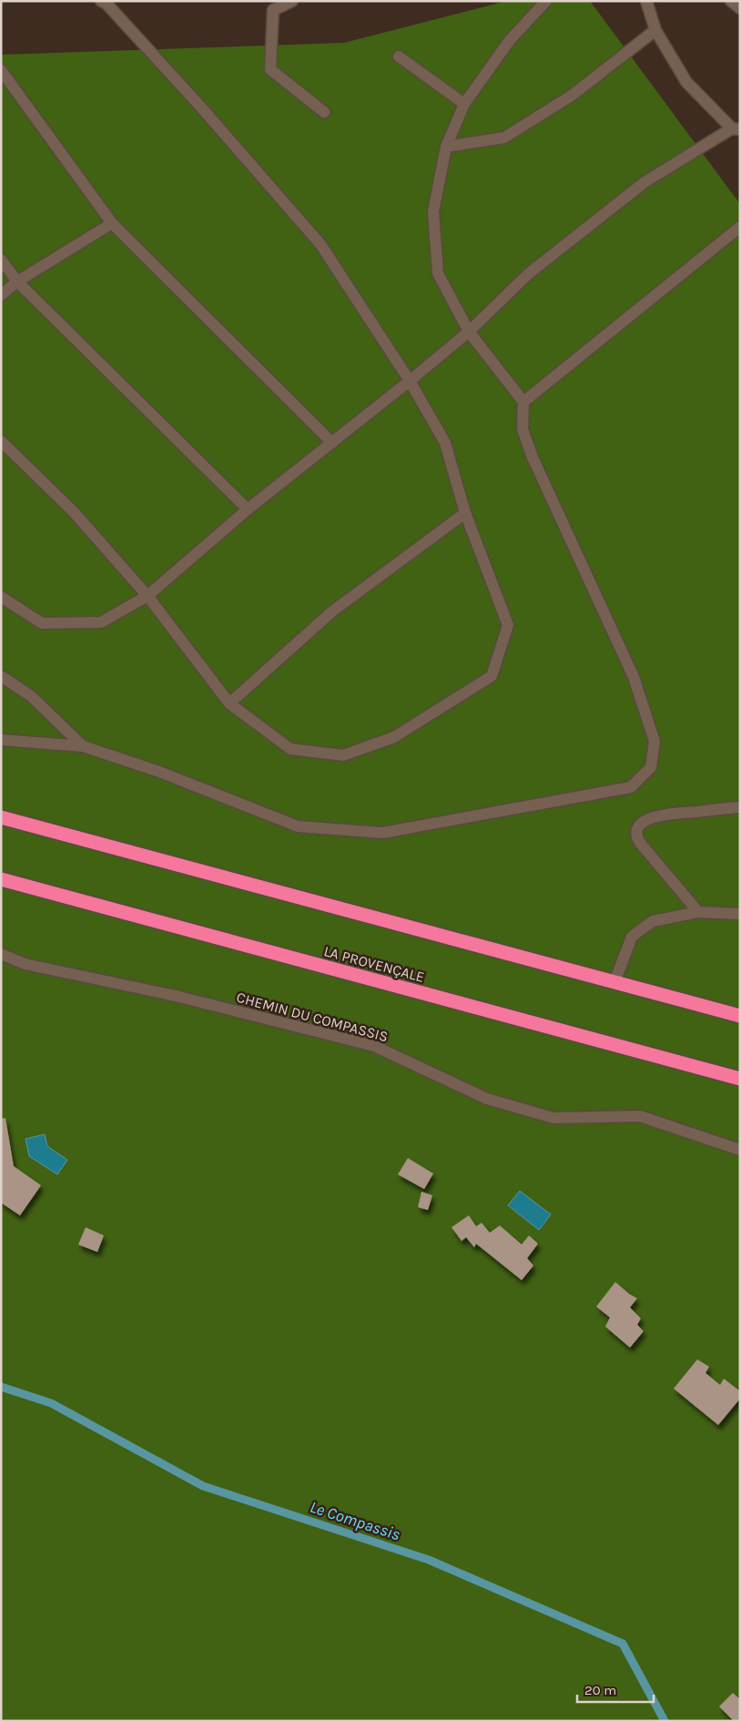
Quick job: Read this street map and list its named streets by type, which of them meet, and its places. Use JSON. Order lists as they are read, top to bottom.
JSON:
{
  "streets": {
    "highway": ["LA PROVENÇALE"],
    "street": ["CHEMIN DU COMPASSIS"]
  },
  "water": ["Le Compassis"],
  "scale_bar": "20 m"
}
